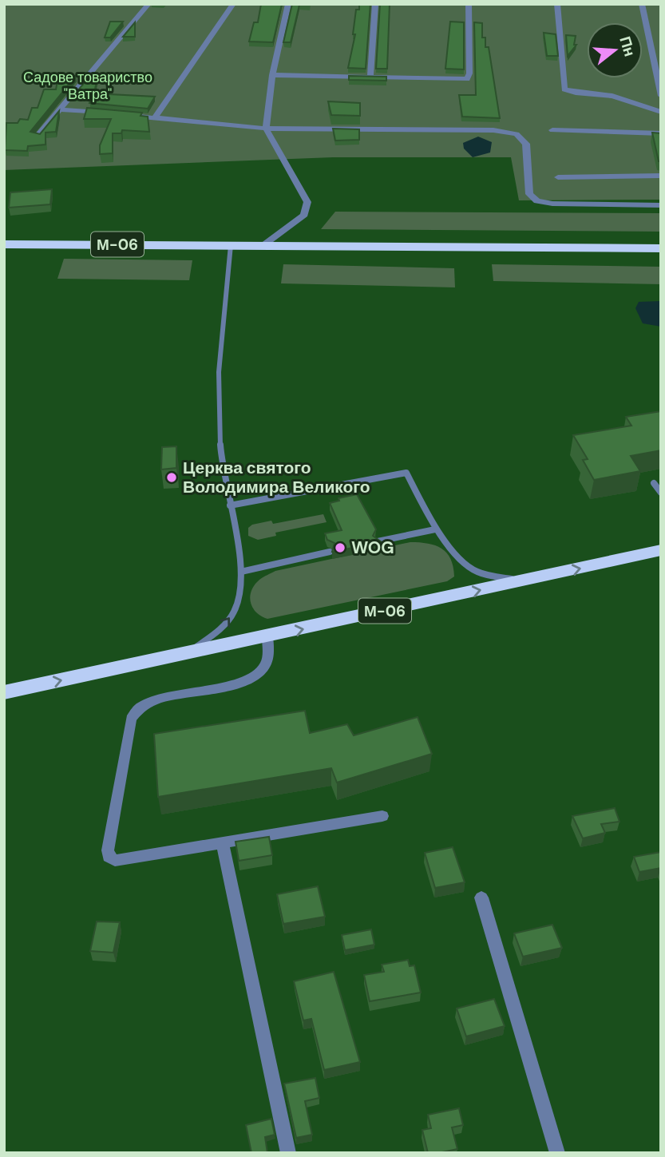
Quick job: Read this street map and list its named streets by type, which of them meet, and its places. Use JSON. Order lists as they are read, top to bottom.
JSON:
{
  "streets": {
    "highway": ["М-06"]
  },
  "parks": ["Садове товариство \"Ватра\""],
  "places": ["Церква святого Володимира Великого", "WOG"],
  "north": "right"
}
